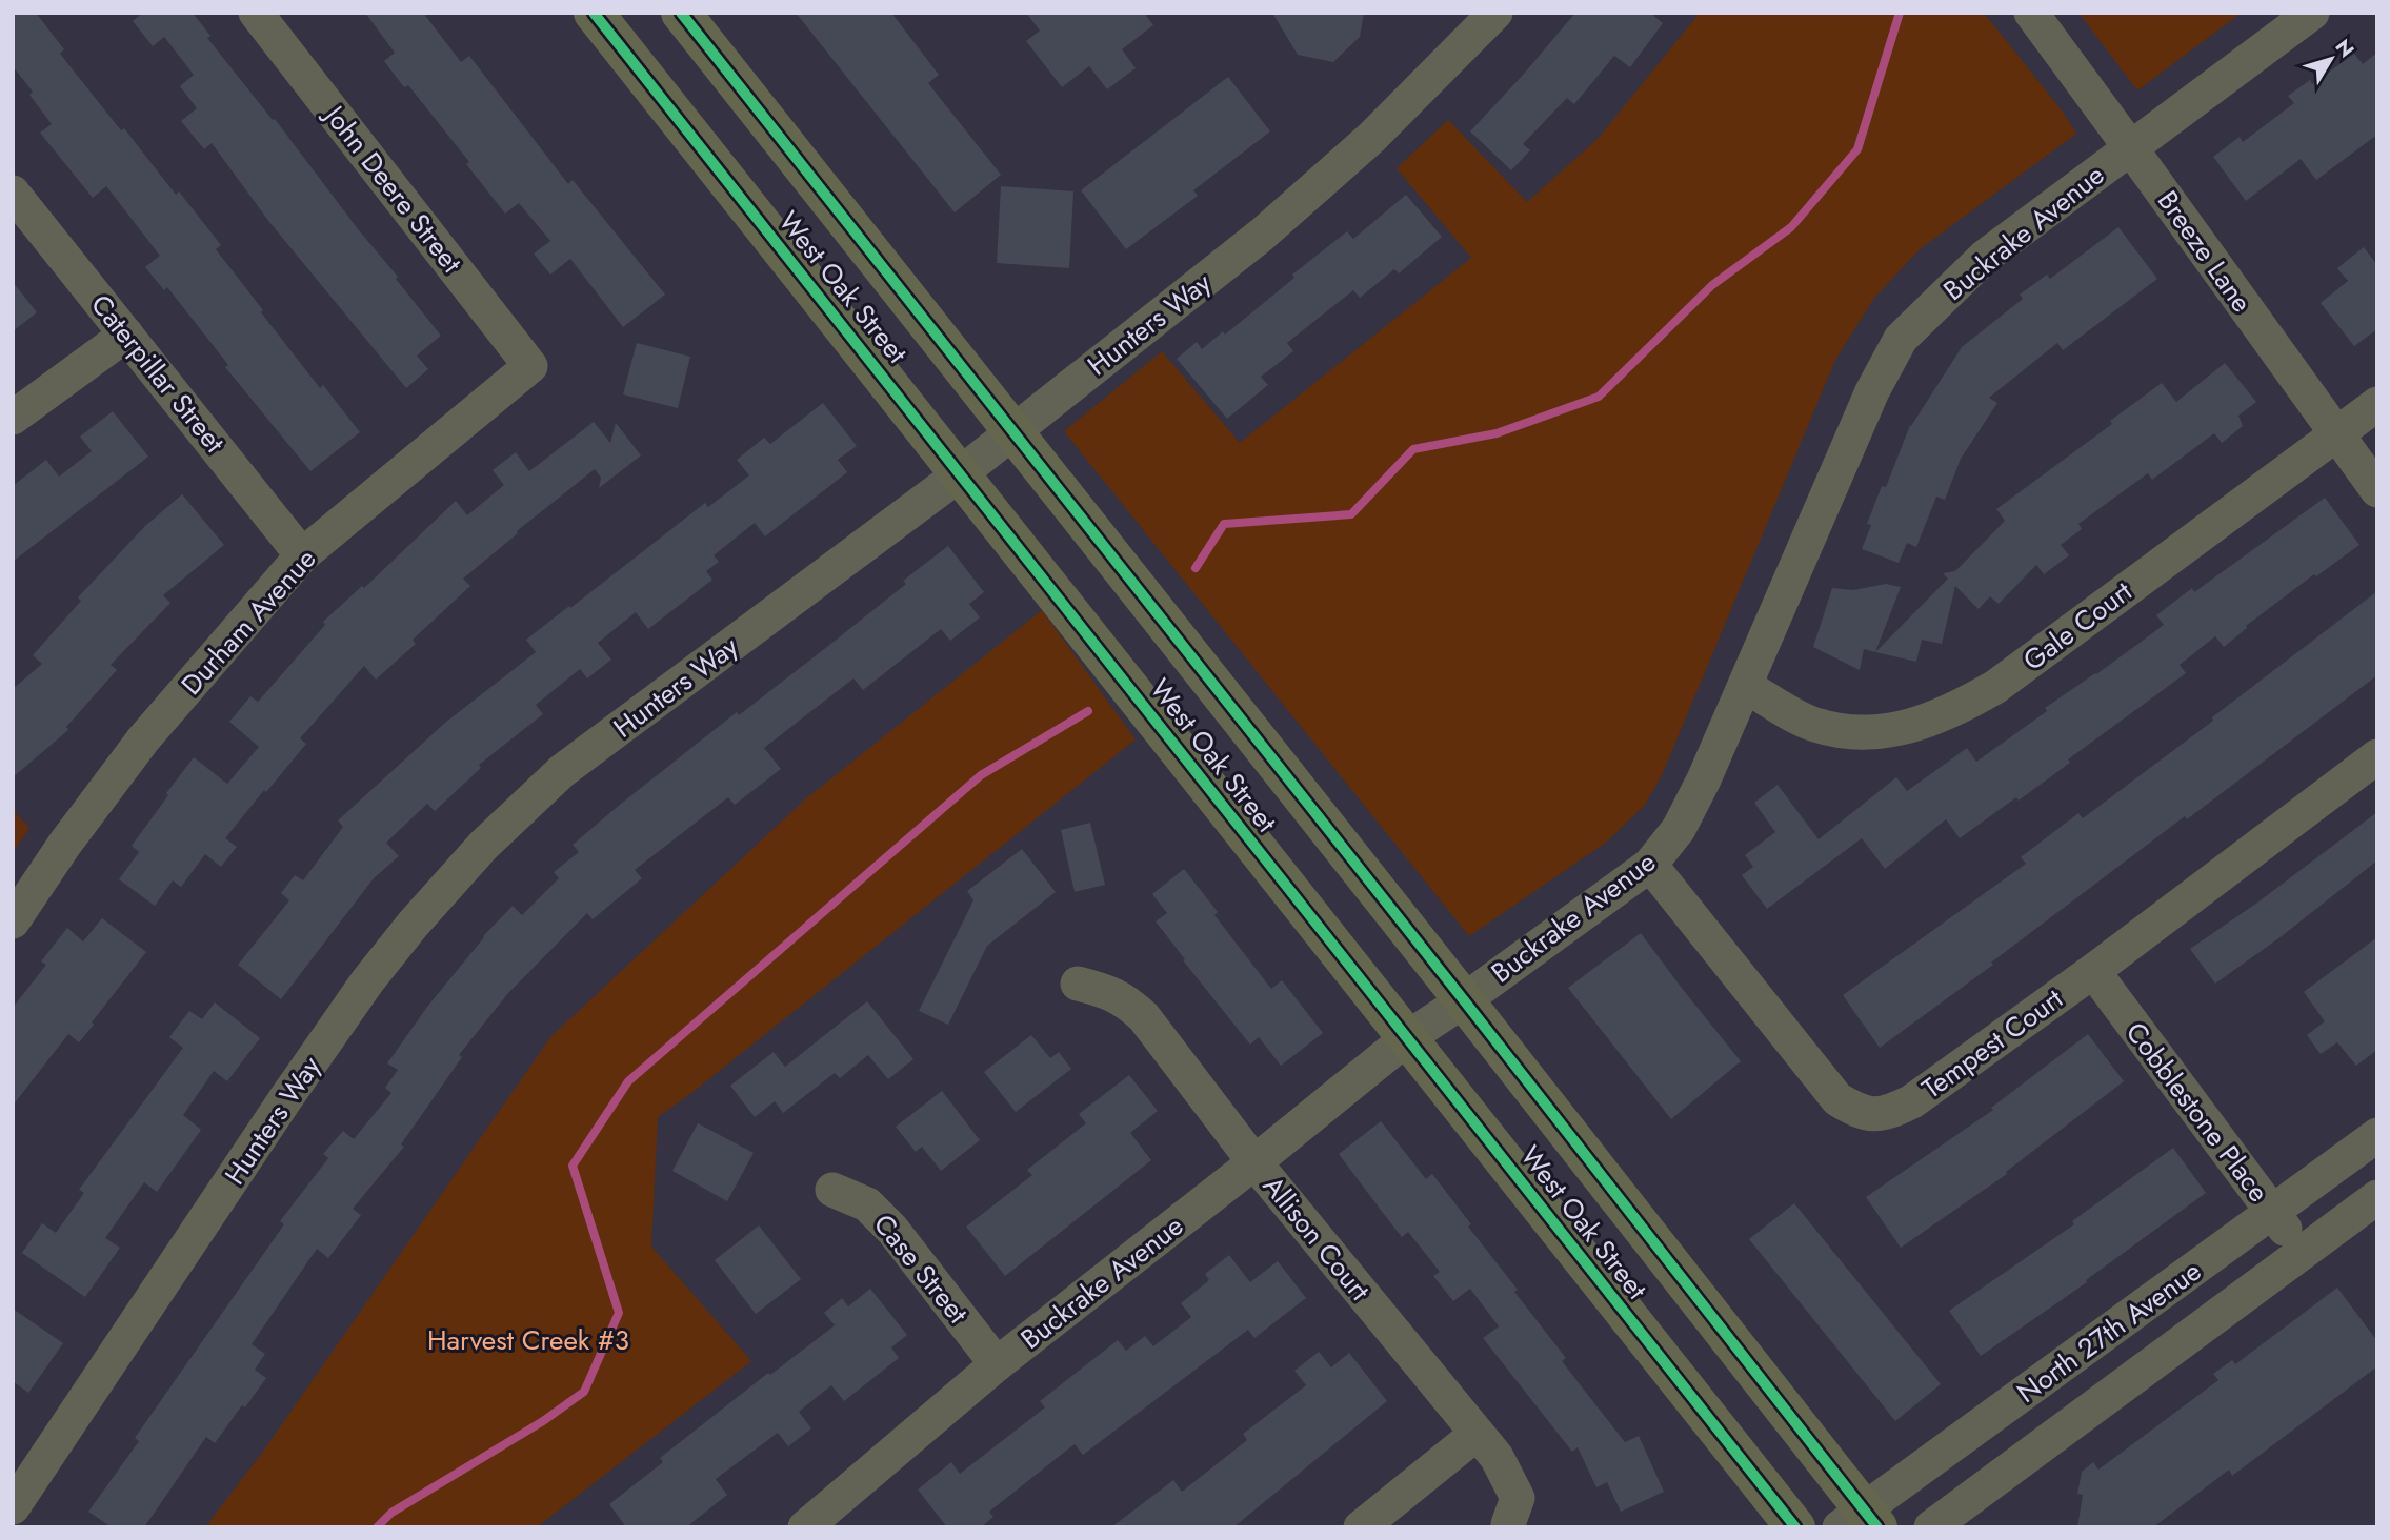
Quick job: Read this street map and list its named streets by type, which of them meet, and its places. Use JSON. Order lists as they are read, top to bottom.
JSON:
{
  "streets": {
    "main road": ["West Oak Street"],
    "street": [
      "John Deere Street",
      "Buckrake Avenue",
      "Breeze Lane",
      "Hunters Way",
      "Caterpillar Street",
      "Durham Avenue",
      "Gale Court",
      "Tempest Court",
      "Cobblestone Place",
      "Allison Court",
      "Case Street",
      "North 27th Avenue"
    ]
  },
  "crossings": [
    ["John Deere Street", "Durham Avenue"],
    ["Buckrake Avenue", "Breeze Lane"],
    ["Buckrake Avenue", "West Oak Street"],
    ["Buckrake Avenue", "Gale Court"],
    ["Buckrake Avenue", "Tempest Court"],
    ["Buckrake Avenue", "Allison Court"],
    ["Buckrake Avenue", "Case Street"],
    ["Breeze Lane", "Gale Court"],
    ["West Oak Street", "Hunters Way"],
    ["West Oak Street", "North 27th Avenue"],
    ["Caterpillar Street", "Durham Avenue"],
    ["Tempest Court", "Cobblestone Place"],
    ["Cobblestone Place", "North 27th Avenue"]
  ],
  "parks": ["Harvest Creek #3"],
  "north": "top right"
}
